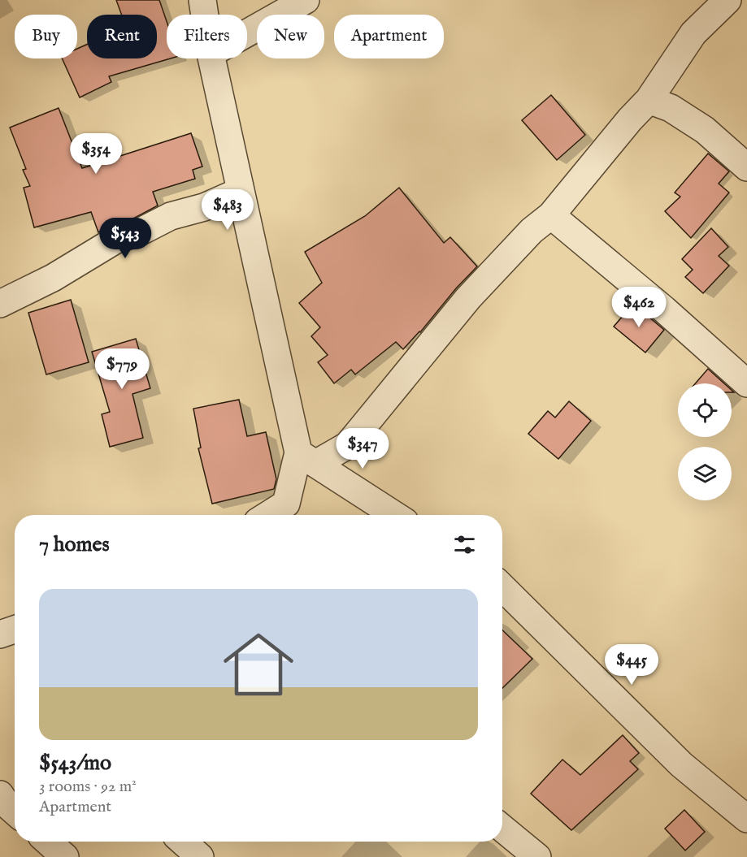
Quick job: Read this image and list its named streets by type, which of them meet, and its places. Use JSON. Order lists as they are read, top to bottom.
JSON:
{
  "page": {
    "chip": [
      "Buy",
      "Rent",
      "Filters",
      "New",
      "Apartment"
    ],
    "price": [
      "$354",
      "$483",
      "$543",
      "$462",
      "$779",
      "$347",
      "$445"
    ],
    "heading": "7 homes",
    "list": [
      {
        "name": "$543/mo",
        "note": "3 rooms · 92 m² · Apartment"
      }
    ]
  }
}
